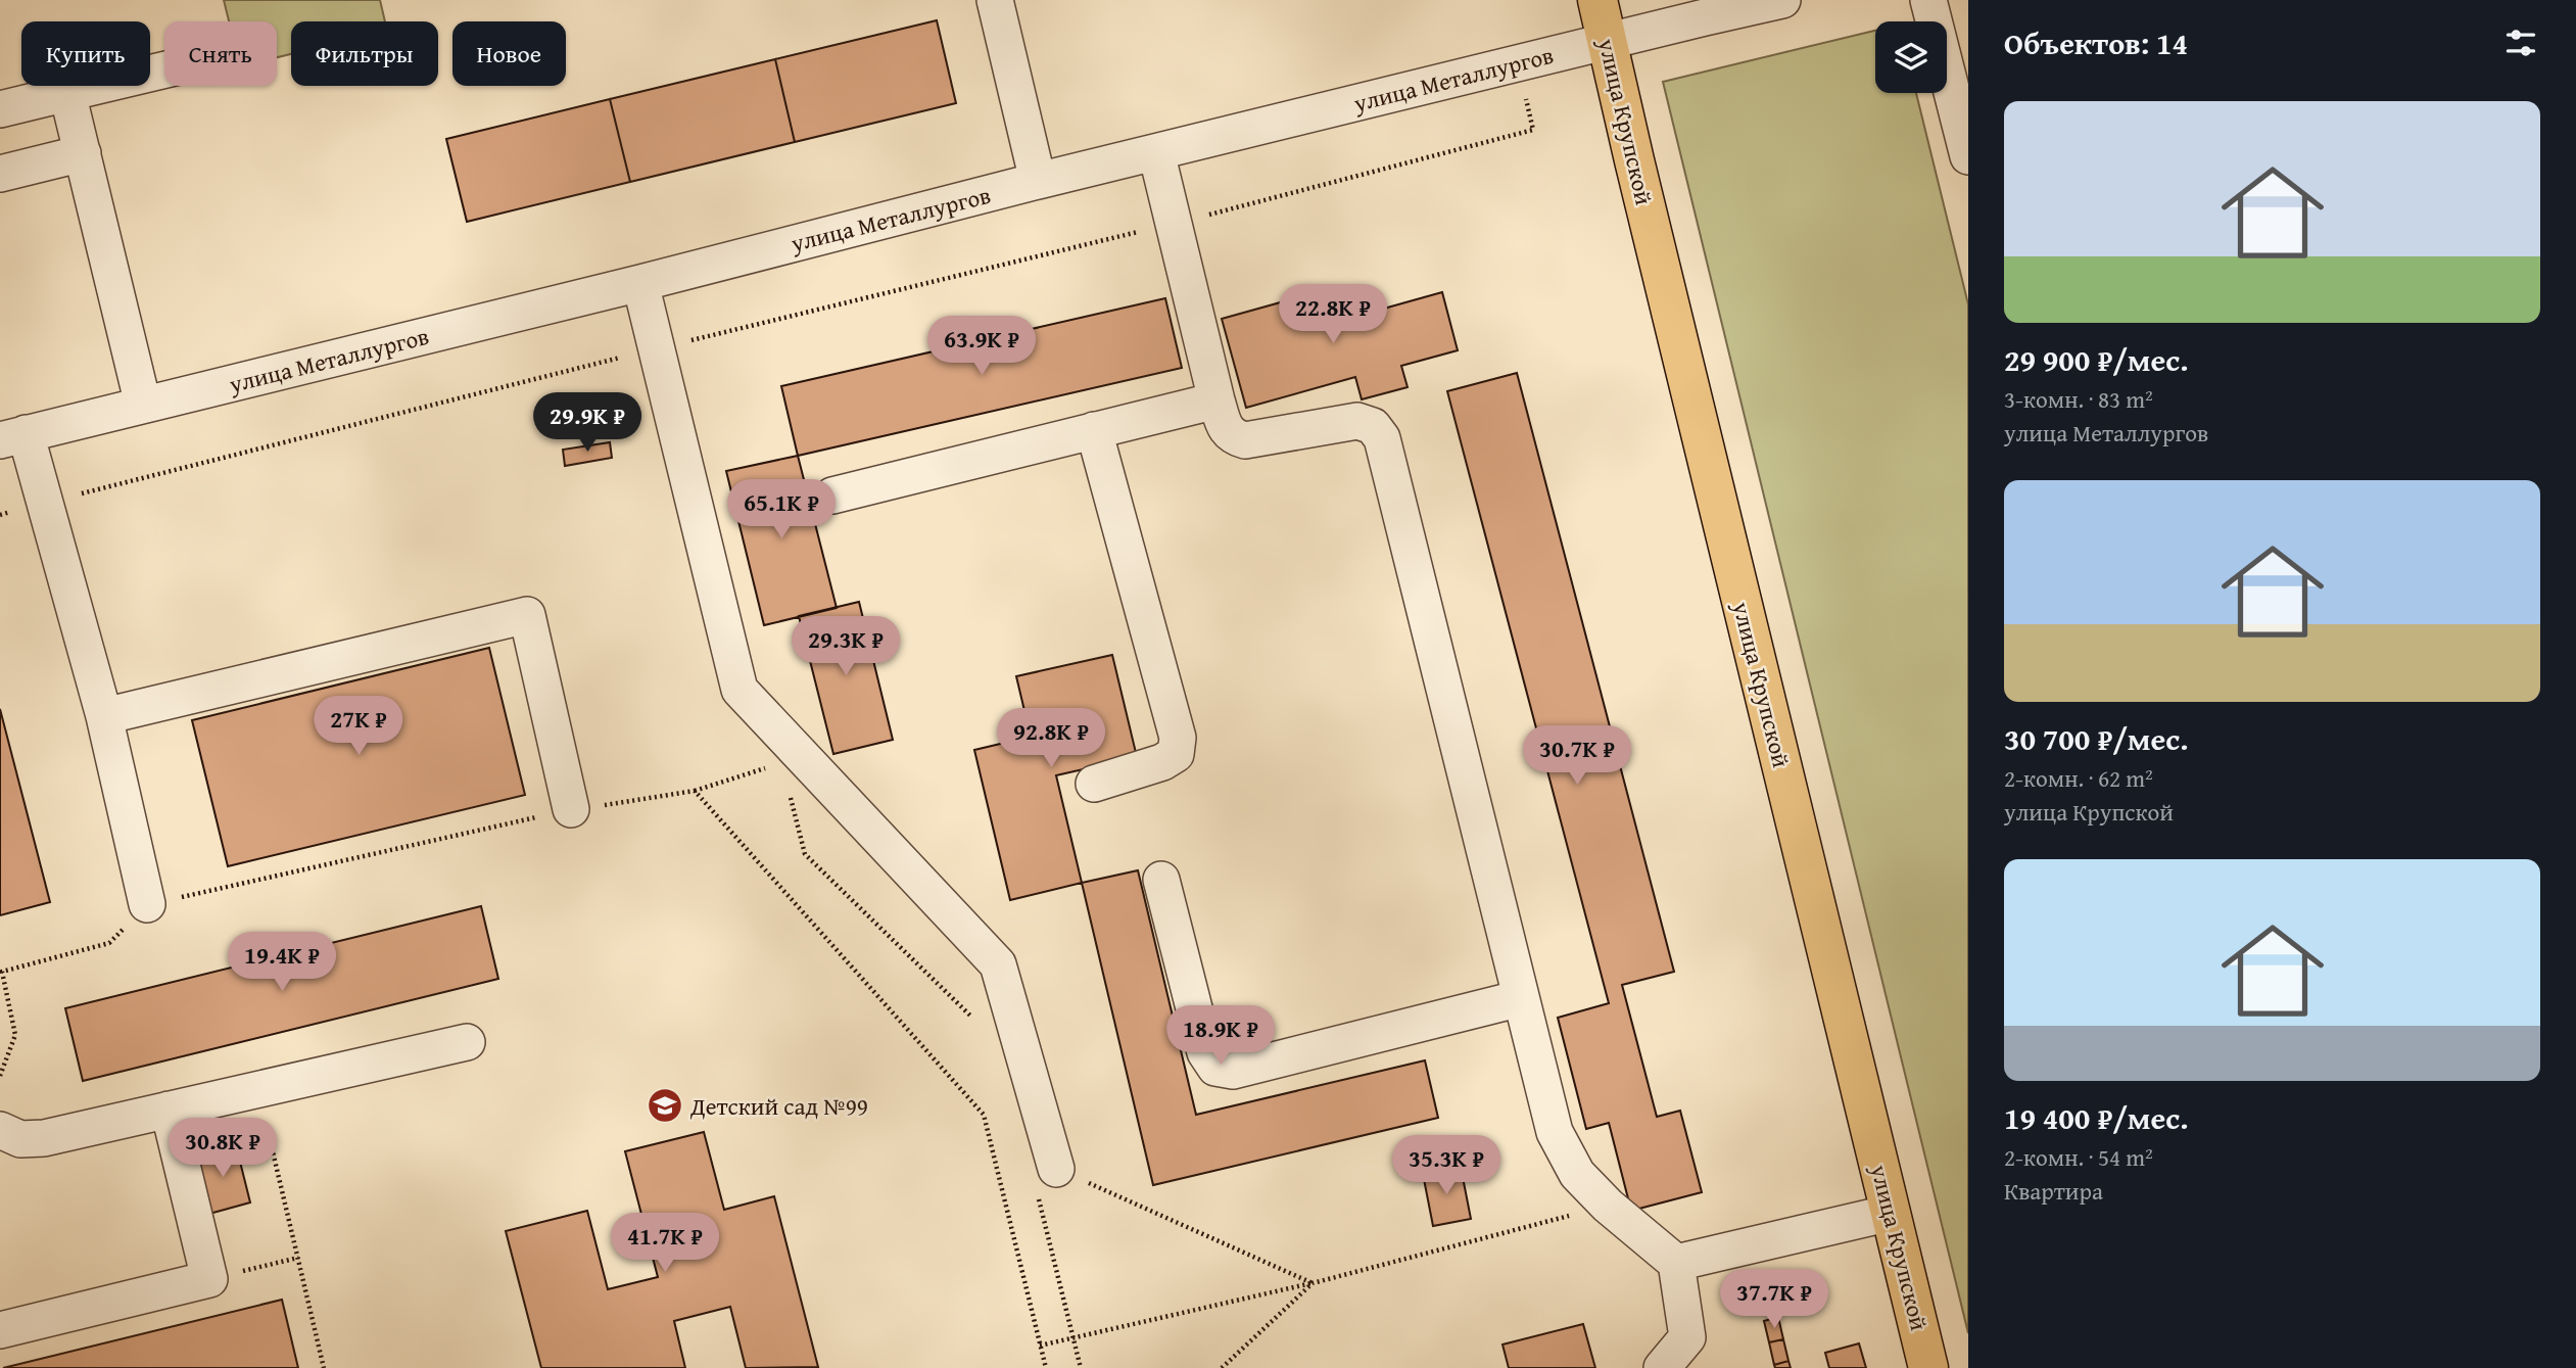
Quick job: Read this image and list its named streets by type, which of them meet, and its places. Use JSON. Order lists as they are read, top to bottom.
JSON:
{
  "streets": {
    "main road": ["улица Крупской"],
    "street": ["улица Металлургов"]
  },
  "crossings": [
    ["улица Металлургов", "улица Крупской"]
  ],
  "places": {
    "school or university": ["Детский сад №99"]
  },
  "page": {
    "heading": "Объектов: 14",
    "chip": [
      "Купить",
      "Снять",
      "Фильтры",
      "Новое"
    ],
    "list": [
      {
        "name": "29 900 ₽/мес.",
        "note": "3-комн. · 83 m² · улица Металлургов"
      },
      {
        "name": "30 700 ₽/мес.",
        "note": "2-комн. · 62 m² · улица Крупской"
      },
      {
        "name": "19 400 ₽/мес.",
        "note": "2-комн. · 54 m² · Квартира"
      }
    ],
    "price": [
      "22.8K ₽",
      "63.9K ₽",
      "29.9K ₽",
      "65.1K ₽",
      "29.3K ₽",
      "27K ₽",
      "92.8K ₽",
      "30.7K ₽",
      "19.4K ₽",
      "18.9K ₽",
      "30.8K ₽",
      "35.3K ₽",
      "41.7K ₽",
      "37.7K ₽"
    ]
  }
}
